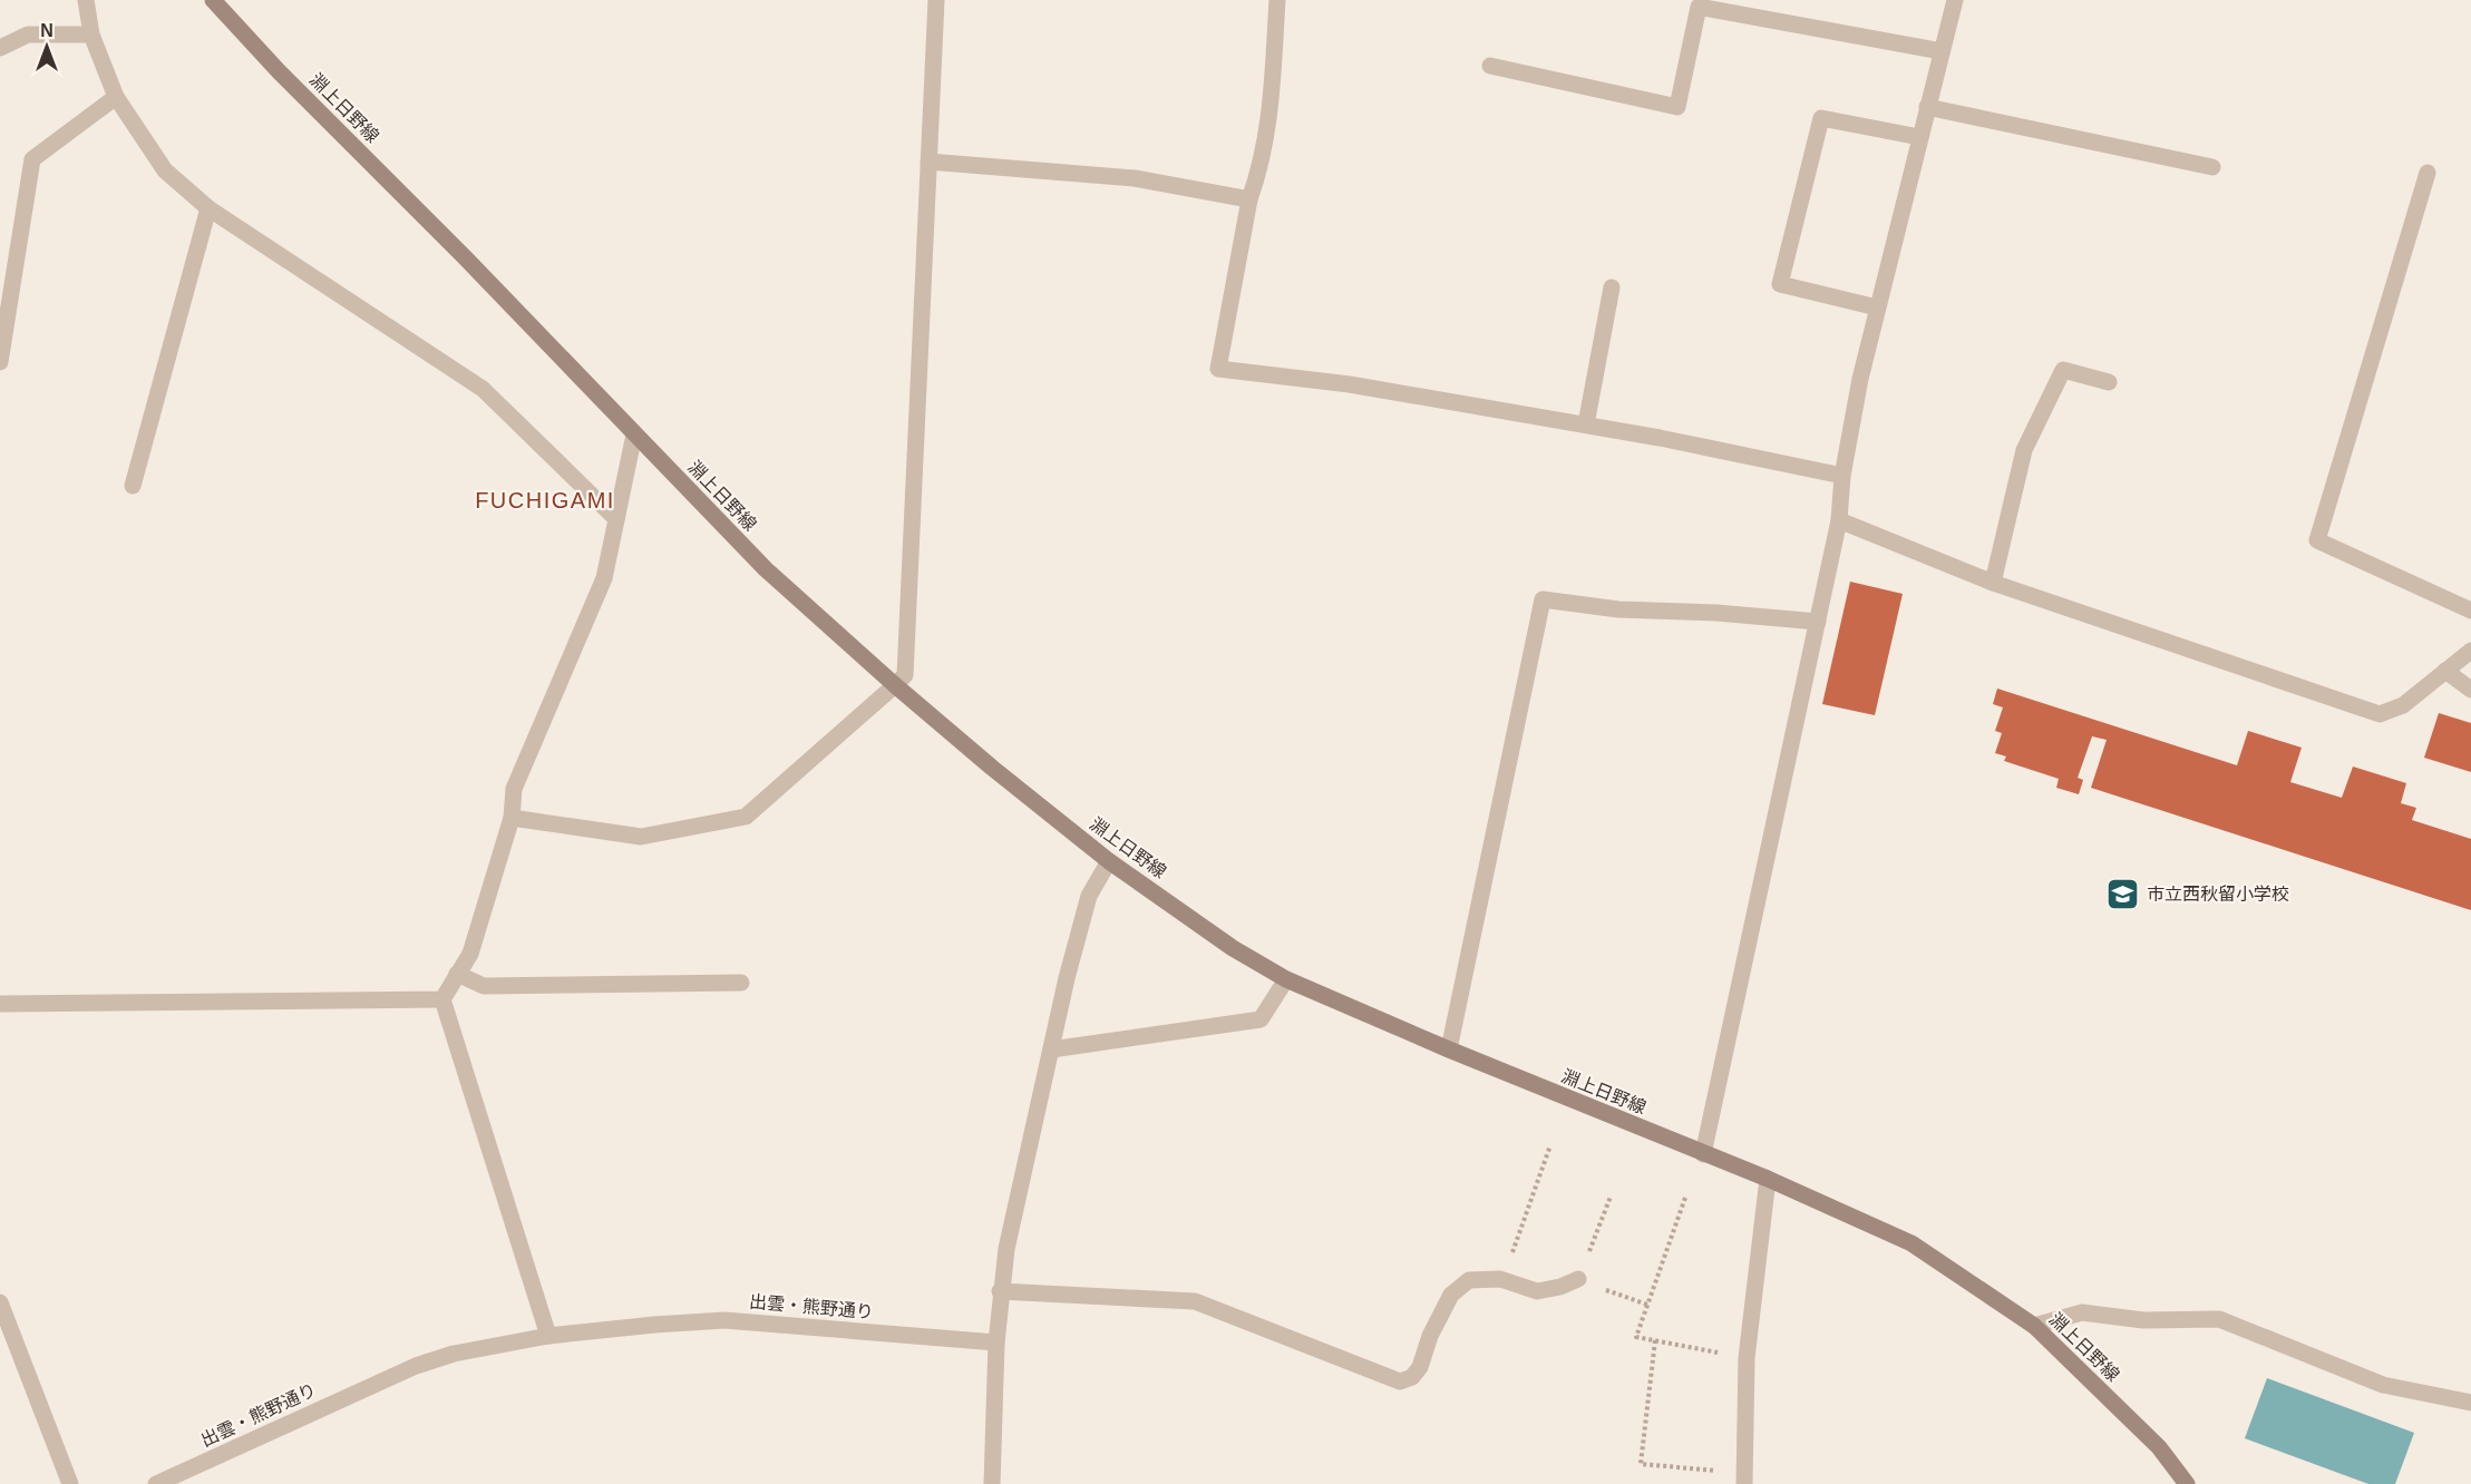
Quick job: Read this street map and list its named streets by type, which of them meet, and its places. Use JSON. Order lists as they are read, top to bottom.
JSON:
{
  "streets": {
    "main road": ["淵上日野線"],
    "street": ["出雲・熊野通り"]
  },
  "districts": ["FUCHIGAMI"],
  "places": {
    "school or university": ["市立西秋留小学校"]
  },
  "north": "top"
}
